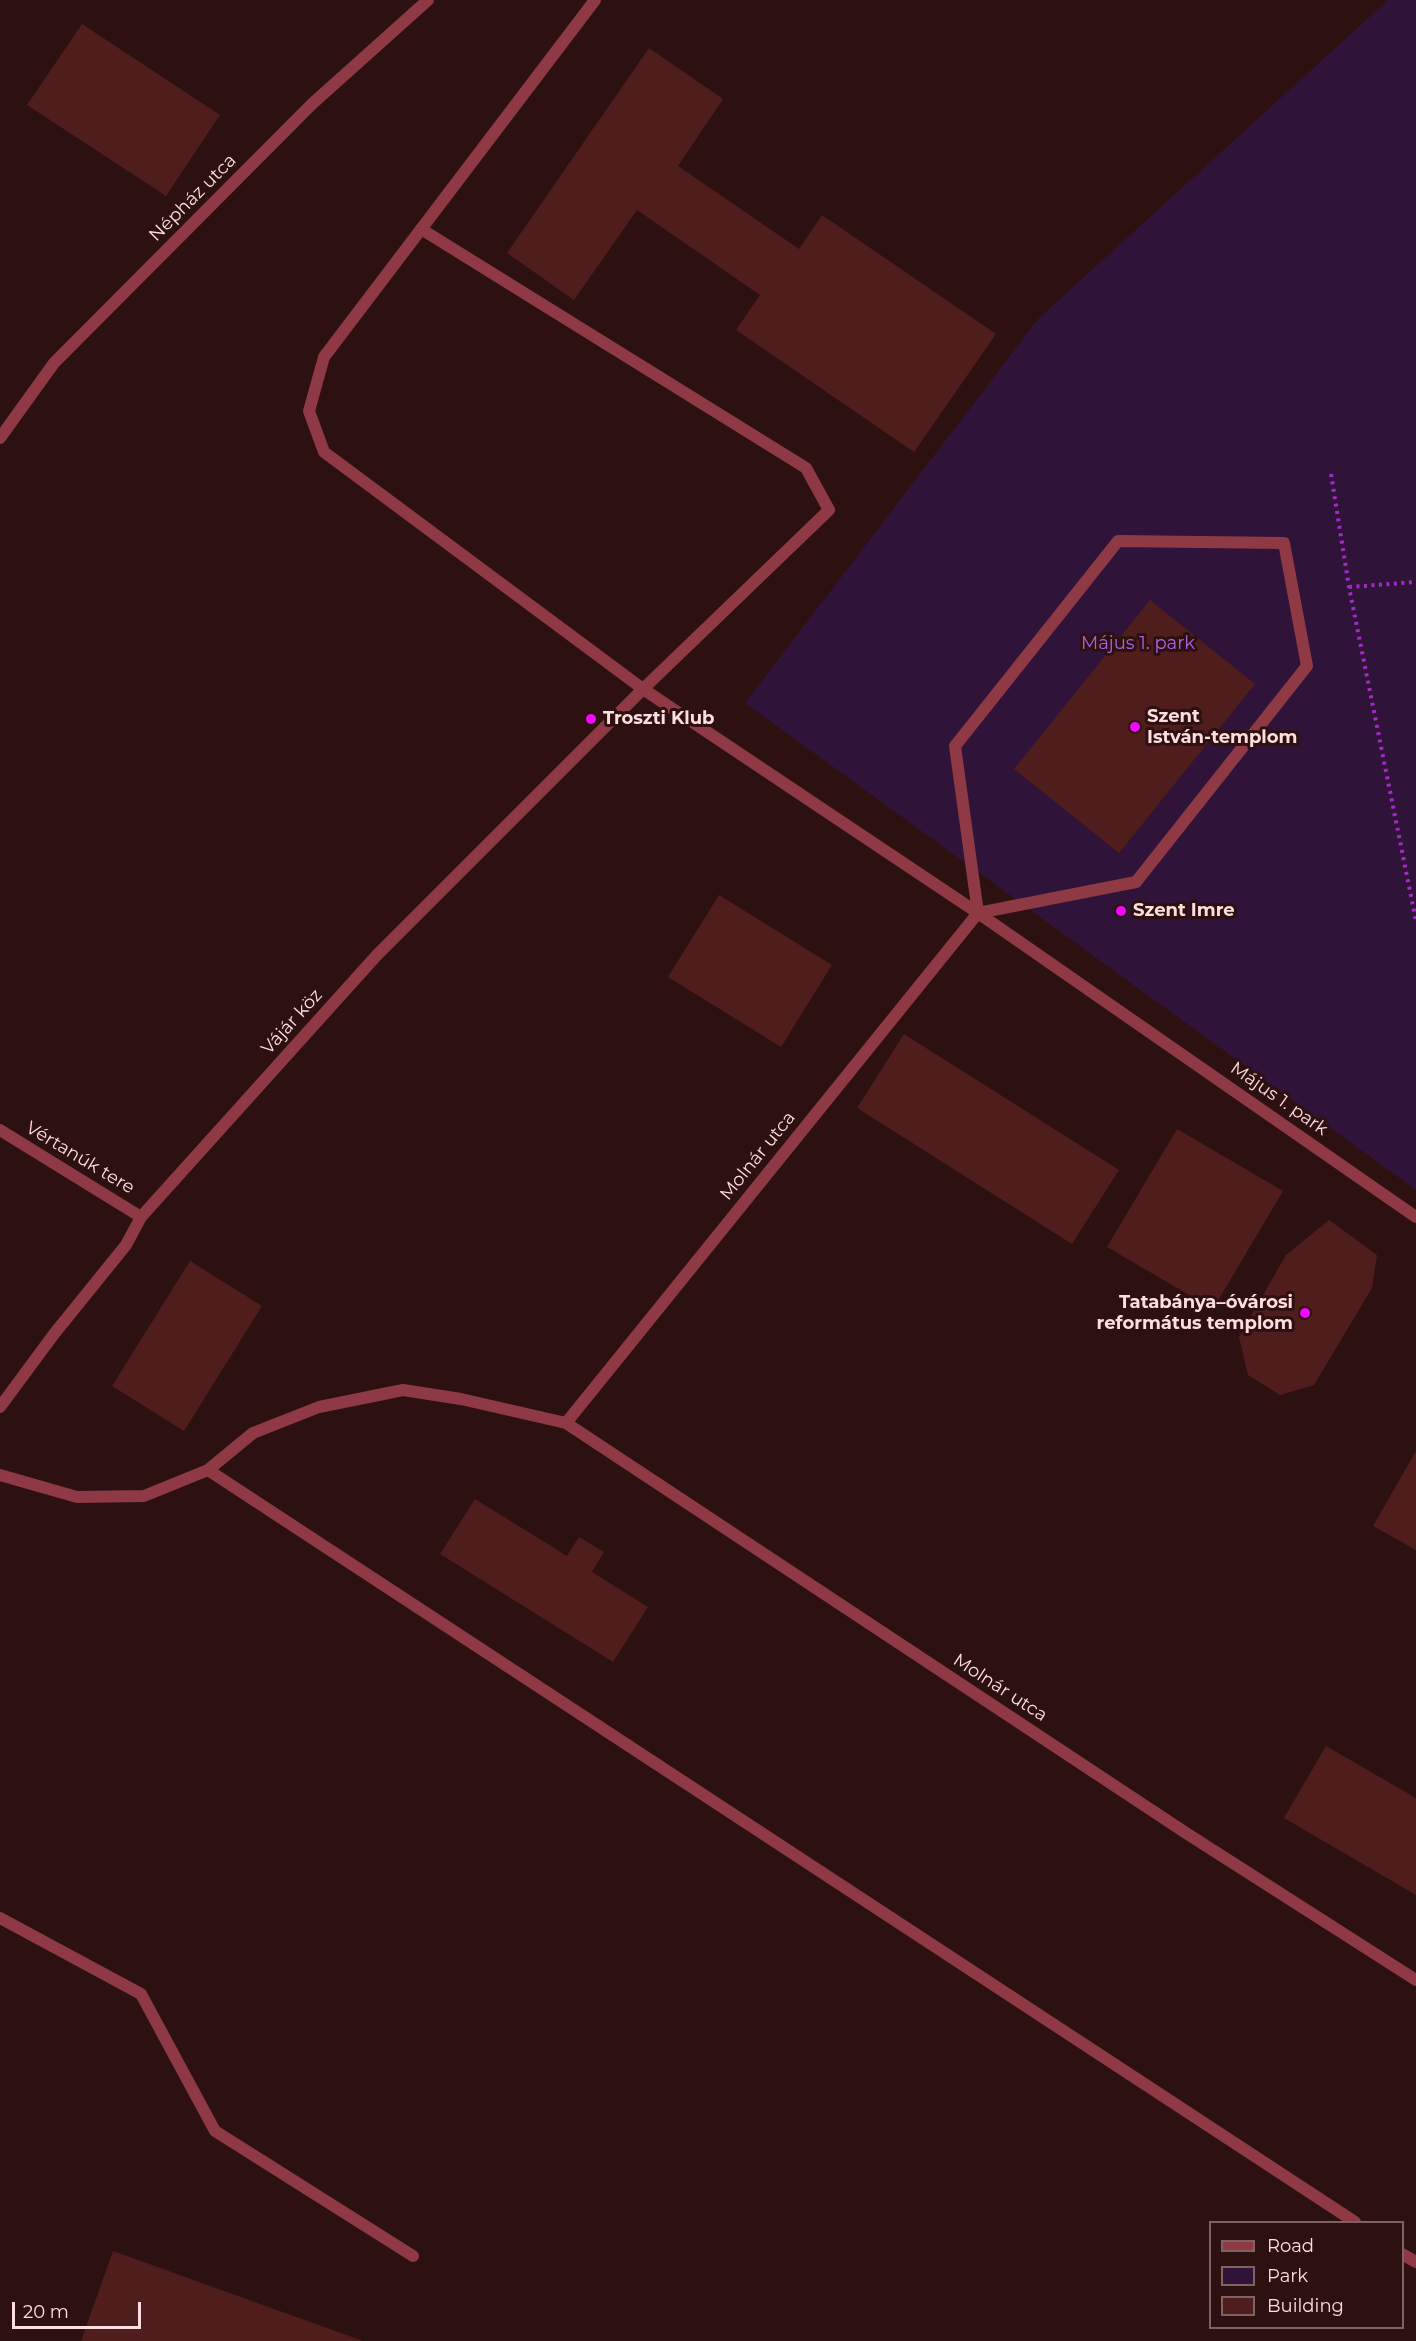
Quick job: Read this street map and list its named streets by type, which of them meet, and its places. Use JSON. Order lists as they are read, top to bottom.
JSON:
{
  "streets": {
    "street": [
      "Népház utca",
      "Vájár köz",
      "Május 1. park",
      "Molnár utca",
      "Vértanúk tere"
    ]
  },
  "crossings": [
    ["Vájár köz", "Május 1. park"],
    ["Vájár köz", "Vértanúk tere"],
    ["Május 1. park", "Molnár utca"]
  ],
  "parks": ["Május 1. park"],
  "places": [
    "Troszti Klub",
    "Szent István-templom",
    "Szent Imre",
    "Tatabánya–óvárosi református templom"
  ],
  "legend": ["Road", "Park", "Building"],
  "scale_bar": "20 m"
}
